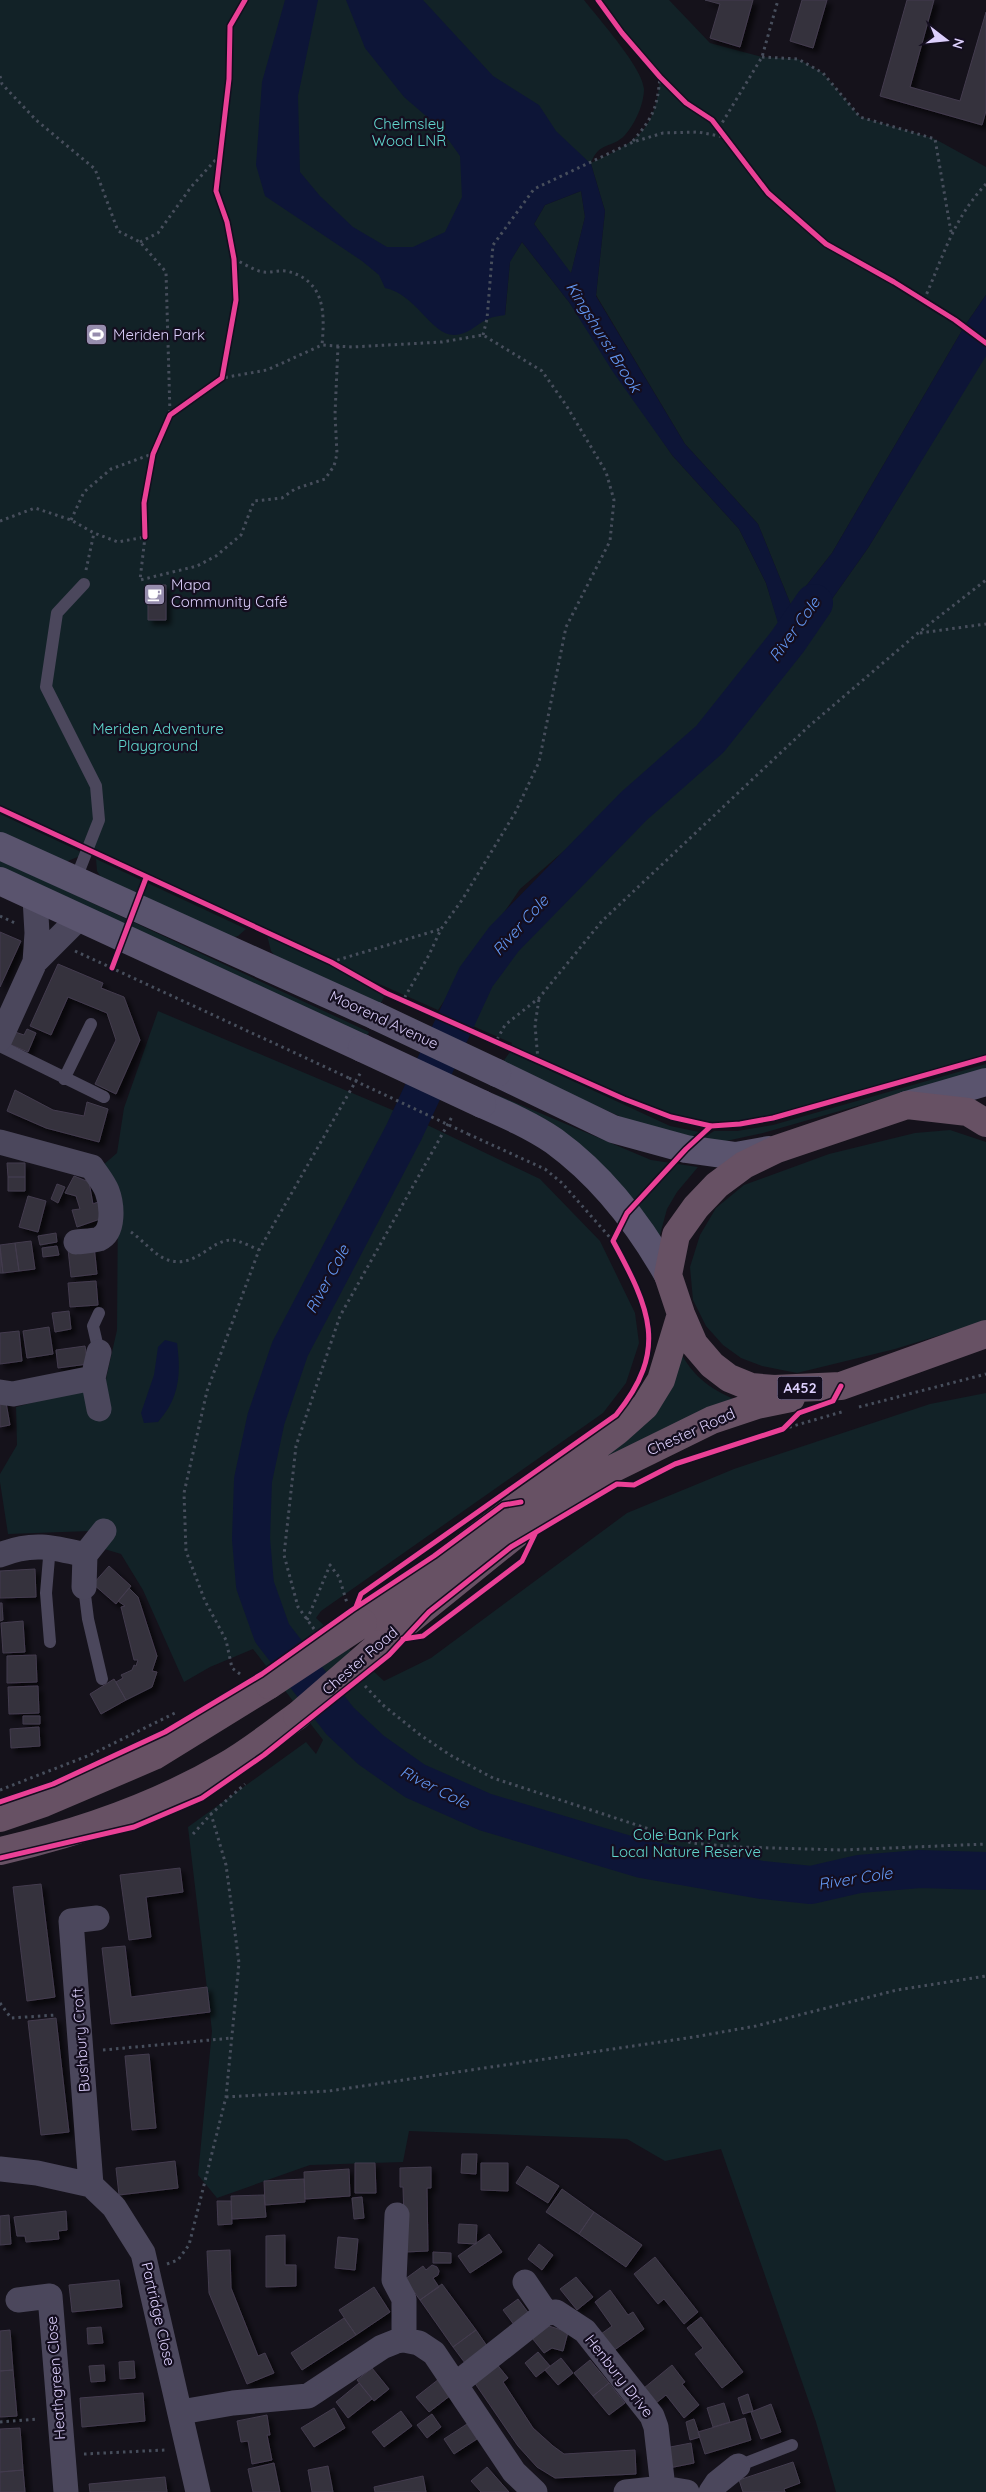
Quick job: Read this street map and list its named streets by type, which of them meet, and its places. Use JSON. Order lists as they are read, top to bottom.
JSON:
{
  "streets": {
    "highway": ["A452", "Chester Road"],
    "street": [
      "Moorend Avenue",
      "Bushbury Croft",
      "Partridge Close",
      "Henbury Drive",
      "Heathgreen Close"
    ]
  },
  "crossings": [
    ["Moorend Avenue", "A452"],
    ["A452", "Chester Road"],
    ["Bushbury Croft", "Partridge Close"]
  ],
  "water": ["Kingshurst Brook", "River Cole"],
  "parks": ["Chelmsley Wood LNR", "Meriden Adventure Playground", "Cole Bank Park Local Nature Reserve"],
  "places": {
    "sports": ["Meriden Park"],
    "cafe": ["Mapa Community Café"]
  },
  "north": "right"
}
